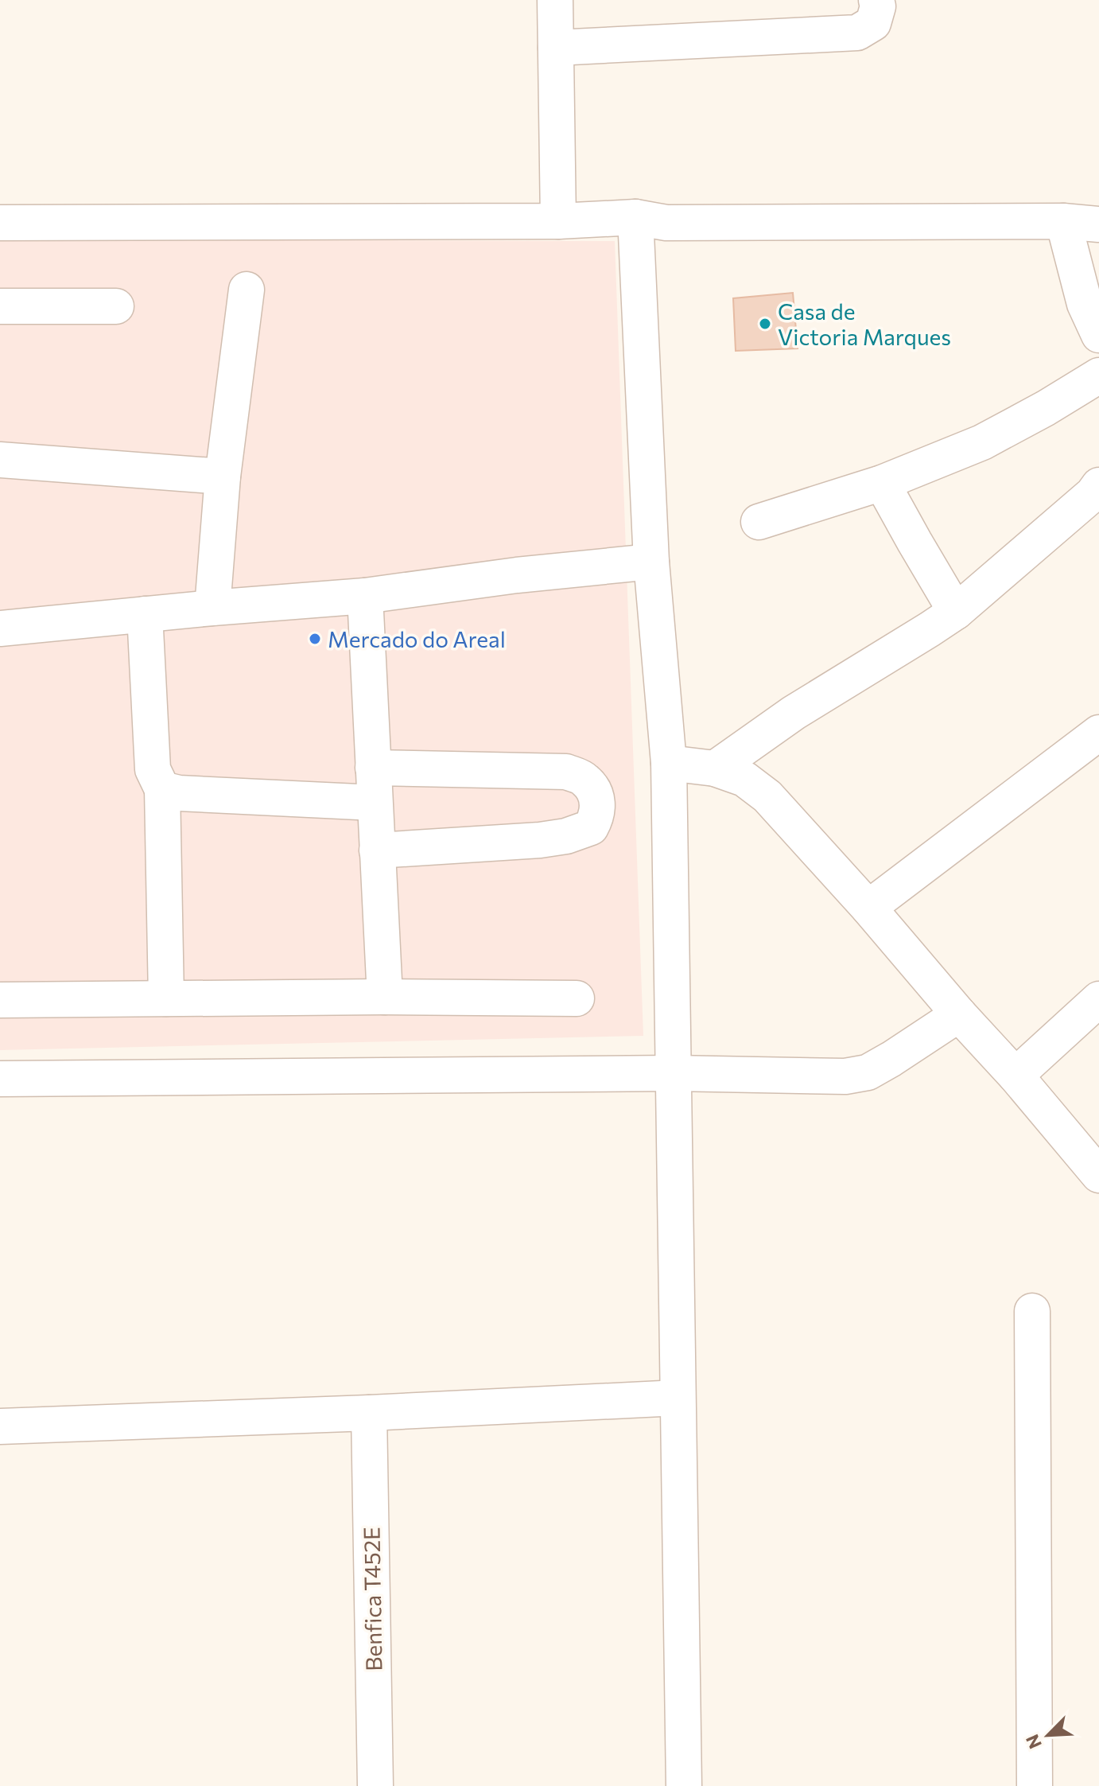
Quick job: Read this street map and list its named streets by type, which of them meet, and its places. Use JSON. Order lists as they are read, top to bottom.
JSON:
{
  "streets": {
    "street": ["Benfica T452E"]
  },
  "places": ["Casa de Victoria Marques", "Mercado do Areal"],
  "north": "bottom left"
}
